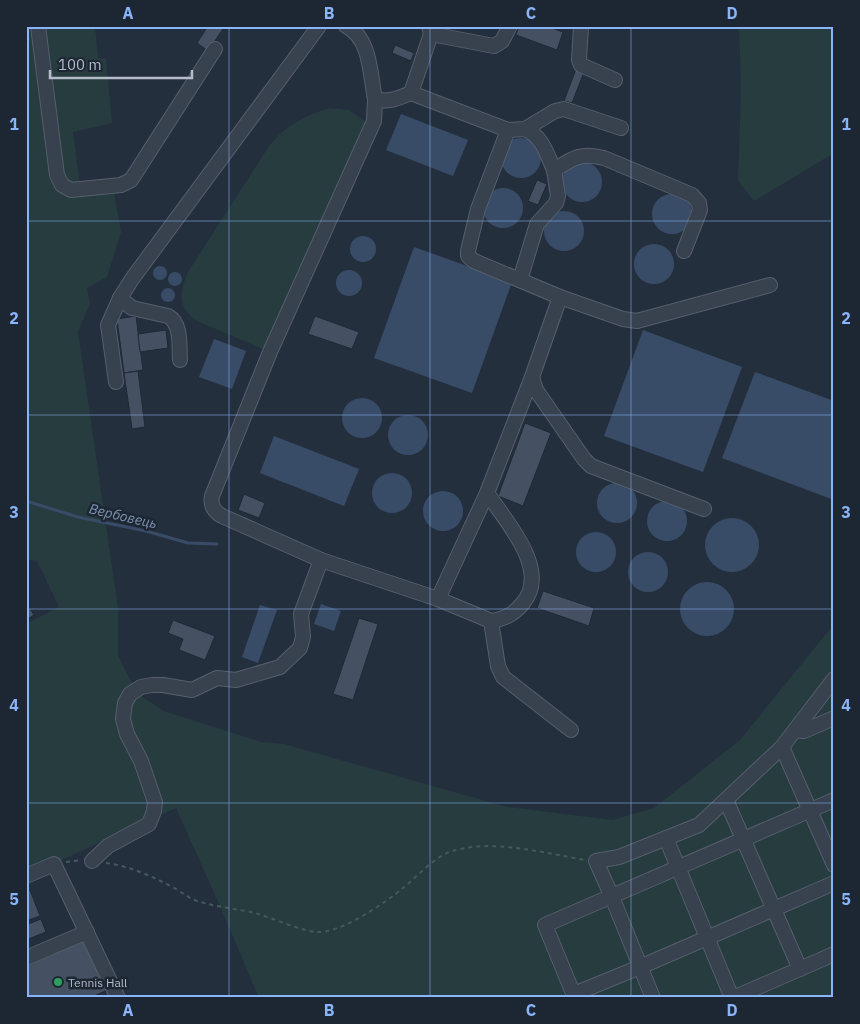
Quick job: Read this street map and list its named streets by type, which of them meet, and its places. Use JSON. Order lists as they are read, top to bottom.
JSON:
{
  "water": ["Вербовець"],
  "places": ["Tennis Hall"],
  "scale_bar": "100 m",
  "grid": {
    "columns": [
      "A",
      "B",
      "C",
      "D"
    ],
    "rows": [
      "1",
      "2",
      "3",
      "4",
      "5"
    ]
  }
}
